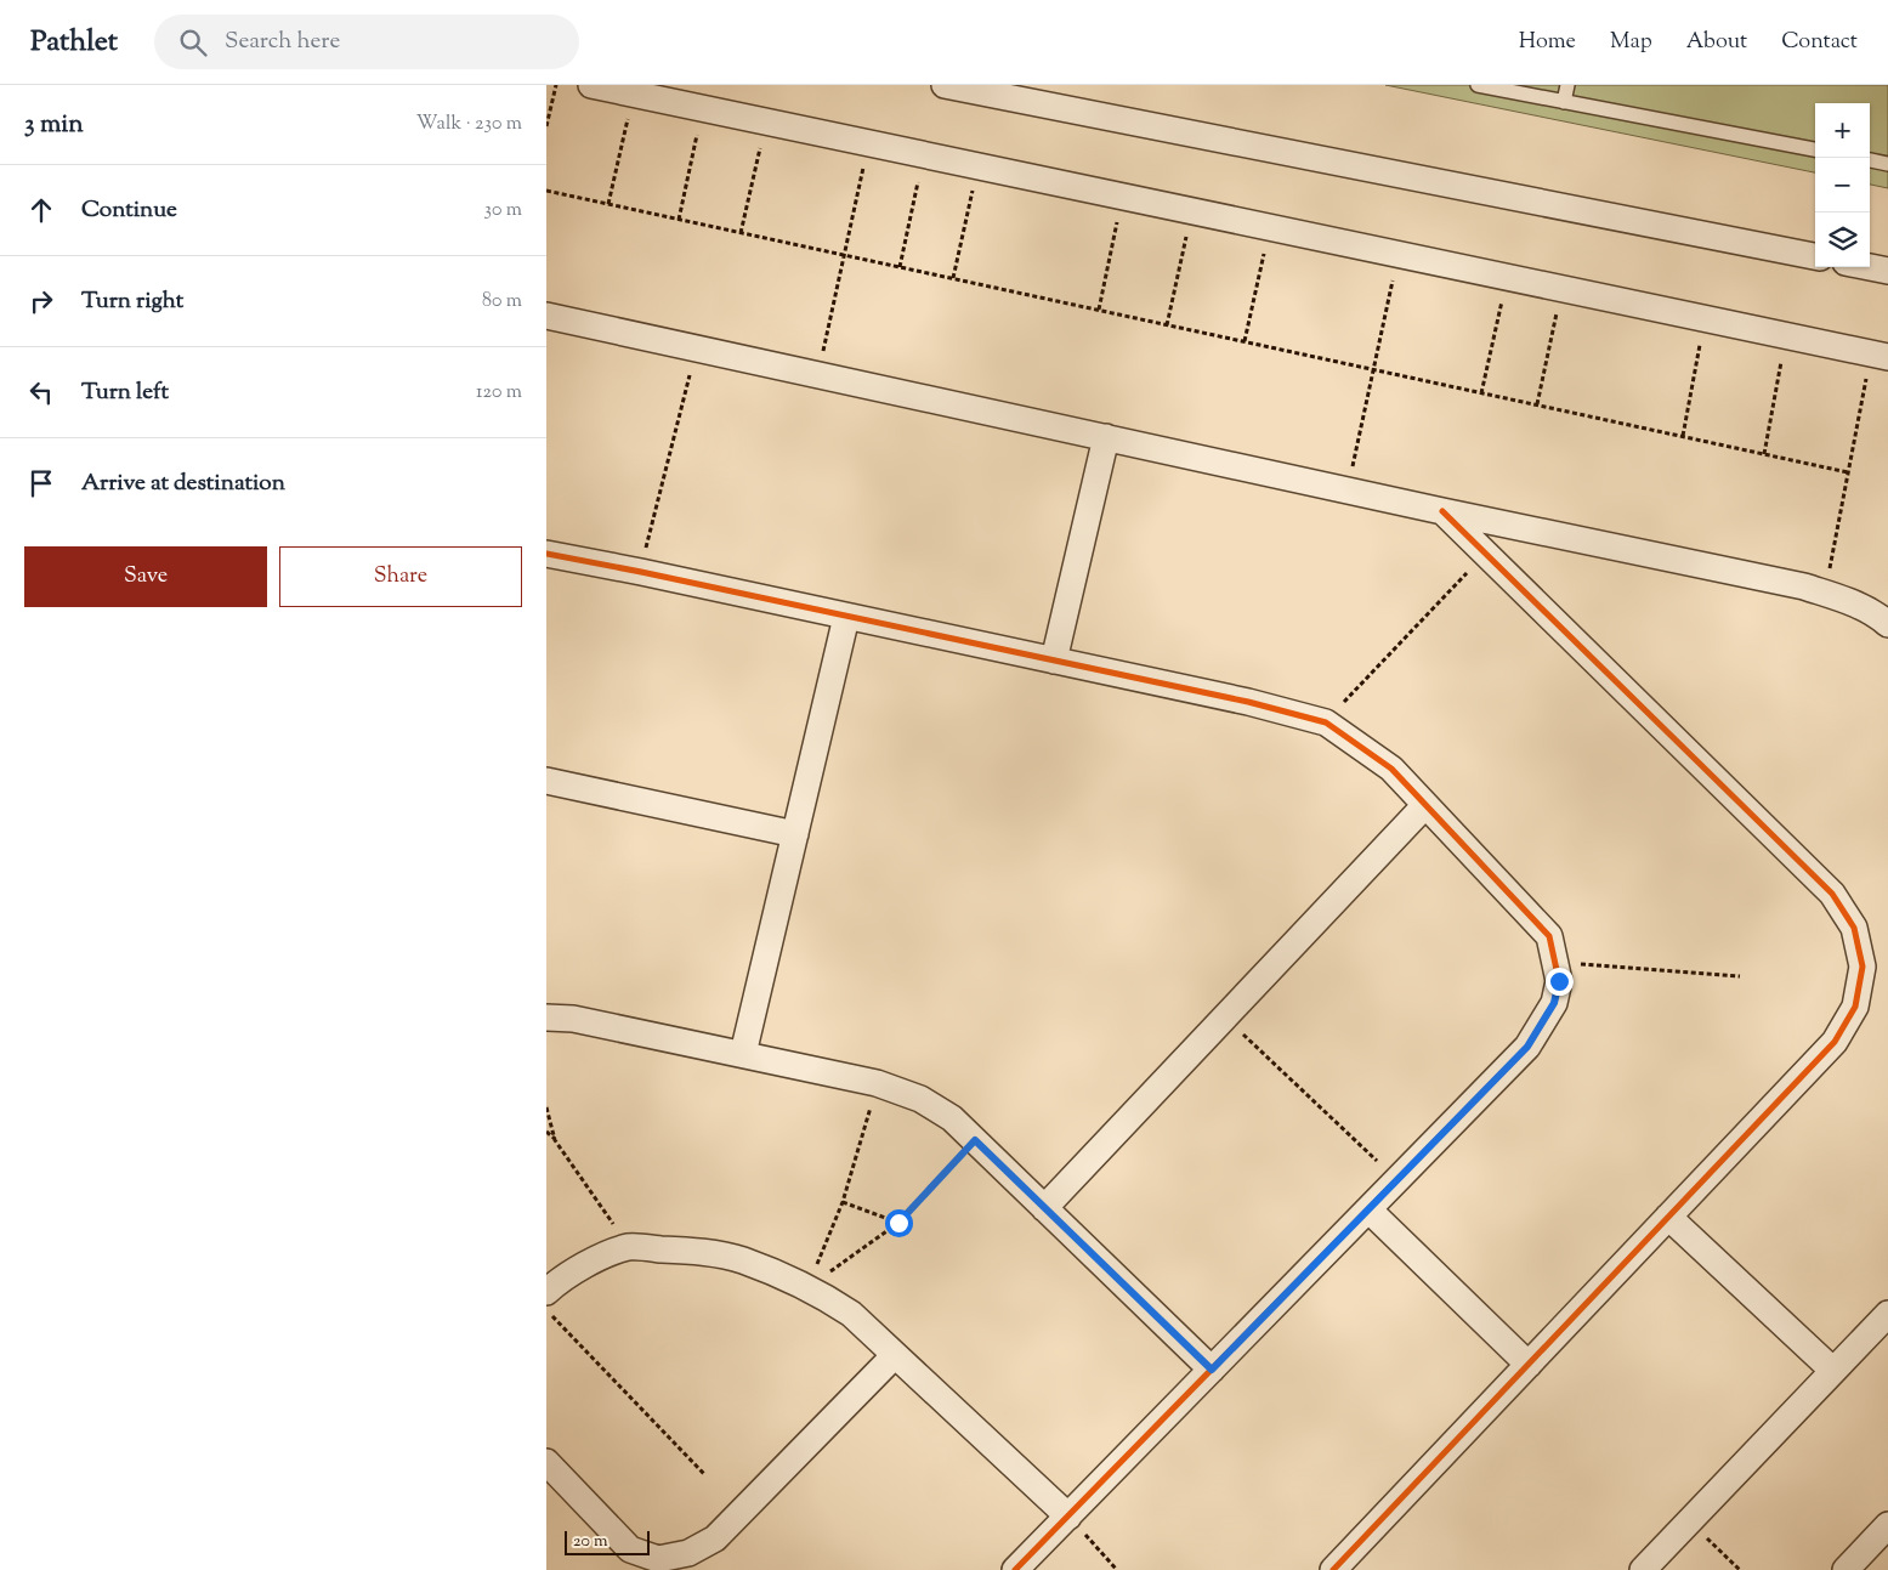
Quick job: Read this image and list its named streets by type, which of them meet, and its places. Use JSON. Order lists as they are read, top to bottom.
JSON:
{
  "scale_bar": "20 m",
  "page": {
    "header": "Pathlet",
    "search": "Search here",
    "nav": [
      "Home",
      "Map",
      "About",
      "Contact"
    ],
    "heading": ["3 min", "Walk · 230 m"],
    "map_buttons": ["+", "−"],
    "list": [
      ["Continue", "30 m"],
      ["Turn right", "80 m"],
      ["Turn left", "120 m"],
      "Arrive at destination"
    ],
    "buttons": ["Save", "Share"],
    "scale": "20 m"
  }
}
